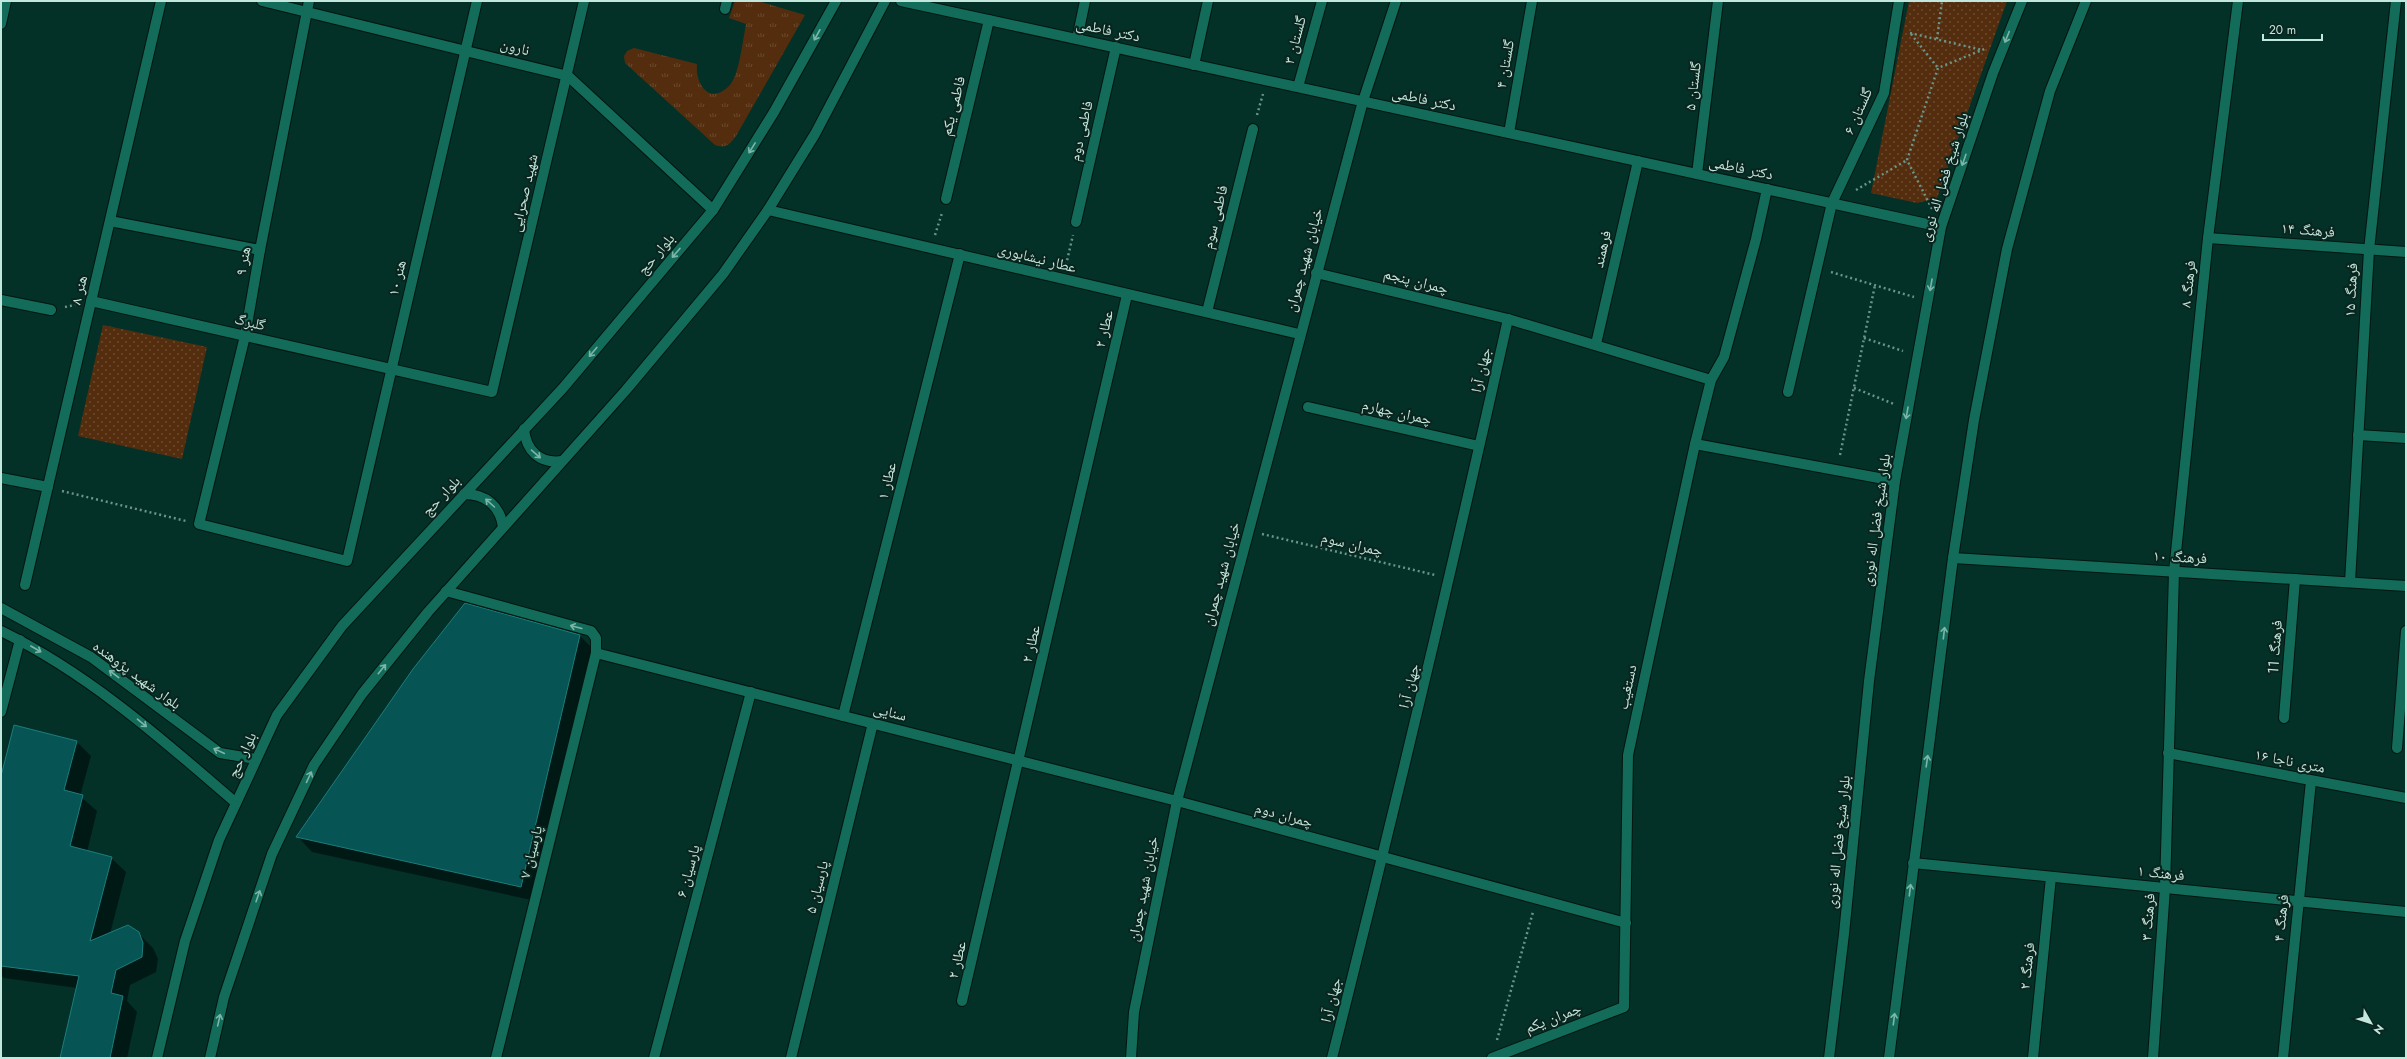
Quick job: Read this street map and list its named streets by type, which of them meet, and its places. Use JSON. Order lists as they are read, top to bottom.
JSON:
{
  "streets": {
    "street": [
      "دکتر فاطمی",
      "گلستان ۳",
      "نارون",
      "گلستان ۴",
      "گلستان ۵",
      "فاطمی یکم",
      "گلستان ۶",
      "فاطمی دوم",
      "بلوار شیخ فضل اله نوری",
      "شهید صحرایی",
      "فاطمی سوم",
      "فرهنگ ۱۴",
      "فرهمند",
      "بلوار حج",
      "عطار نیشابوری",
      "خیابان شهید چمران",
      "هنر ۹",
      "هنر ۱۰",
      "چمران پنجم",
      "فرهنگ ۸",
      "هنر ۸",
      "فرهنگ ۱۵",
      "گلبرگ",
      "عطار ۲",
      "جهان آرا",
      "چمران چهارم",
      "عطار ۱",
      "فرهنگ ۱۰",
      "فرهنگ 11",
      "بلوار شهید پژوهنده",
      "دستغیب",
      "سنایی",
      "۱۶ متری ناجا",
      "چمران دوم",
      "پارسیان ۷",
      "پارسیان ۶",
      "فرهنگ ۱",
      "پارسیان ۵",
      "فرهنگ ۳",
      "فرهنگ ۴",
      "فرهنگ ۲",
      "چمران یکم"
    ],
    "path": ["چمران سوم"]
  },
  "crossings": [
    ["دکتر فاطمی", "گلستان ۳"],
    ["دکتر فاطمی", "گلستان ۴"],
    ["دکتر فاطمی", "گلستان ۵"],
    ["دکتر فاطمی", "فاطمی یکم"],
    ["دکتر فاطمی", "گلستان ۶"],
    ["دکتر فاطمی", "فاطمی دوم"],
    ["دکتر فاطمی", "بلوار شیخ فضل اله نوری"],
    ["دکتر فاطمی", "فرهمند"],
    ["دکتر فاطمی", "خیابان شهید چمران"],
    ["دکتر فاطمی", "دستغیب"],
    ["نارون", "شهید صحرایی"],
    ["نارون", "بلوار حج"],
    ["نارون", "هنر ۹"],
    ["نارون", "هنر ۱۰"],
    ["شهید صحرایی", "گلبرگ"],
    ["فاطمی سوم", "عطار نیشابوری"],
    ["فرهنگ ۱۴", "فرهنگ ۸"],
    ["فرهنگ ۱۴", "فرهنگ ۱۵"],
    ["فرهمند", "چمران پنجم"],
    ["بلوار حج", "بلوار شهید پژوهنده"],
    ["عطار نیشابوری", "خیابان شهید چمران"],
    ["عطار نیشابوری", "عطار ۲"],
    ["عطار نیشابوری", "عطار ۱"],
    ["خیابان شهید چمران", "چمران پنجم"],
    ["خیابان شهید چمران", "چمران سوم"],
    ["خیابان شهید چمران", "سنایی"],
    ["خیابان شهید چمران", "چمران دوم"],
    ["هنر ۹", "هنر ۱۰"],
    ["هنر ۹", "گلبرگ"],
    ["هنر ۱۰", "گلبرگ"],
    ["چمران پنجم", "جهان آرا"],
    ["چمران پنجم", "دستغیب"],
    ["فرهنگ ۸", "فرهنگ ۱۰"],
    ["فرهنگ ۸", "۱۶ متری ناجا"],
    ["فرهنگ ۸", "فرهنگ ۳"],
    ["هنر ۸", "گلبرگ"],
    ["فرهنگ ۱۵", "فرهنگ ۱۰"],
    ["عطار ۲", "سنایی"],
    ["جهان آرا", "چمران چهارم"],
    ["جهان آرا", "چمران سوم"],
    ["جهان آرا", "چمران دوم"],
    ["عطار ۱", "سنایی"],
    ["فرهنگ ۱۰", "فرهنگ 11"],
    ["دستغیب", "چمران دوم"],
    ["دستغیب", "چمران یکم"],
    ["سنایی", "چمران دوم"],
    ["سنایی", "پارسیان ۷"],
    ["سنایی", "پارسیان ۶"],
    ["سنایی", "پارسیان ۵"],
    ["۱۶ متری ناجا", "فرهنگ ۳"],
    ["۱۶ متری ناجا", "فرهنگ ۴"],
    ["فرهنگ ۱", "فرهنگ ۳"],
    ["فرهنگ ۱", "فرهنگ ۴"],
    ["فرهنگ ۱", "فرهنگ ۲"]
  ],
  "scale_bar": "20 m",
  "north": "bottom right"
}
